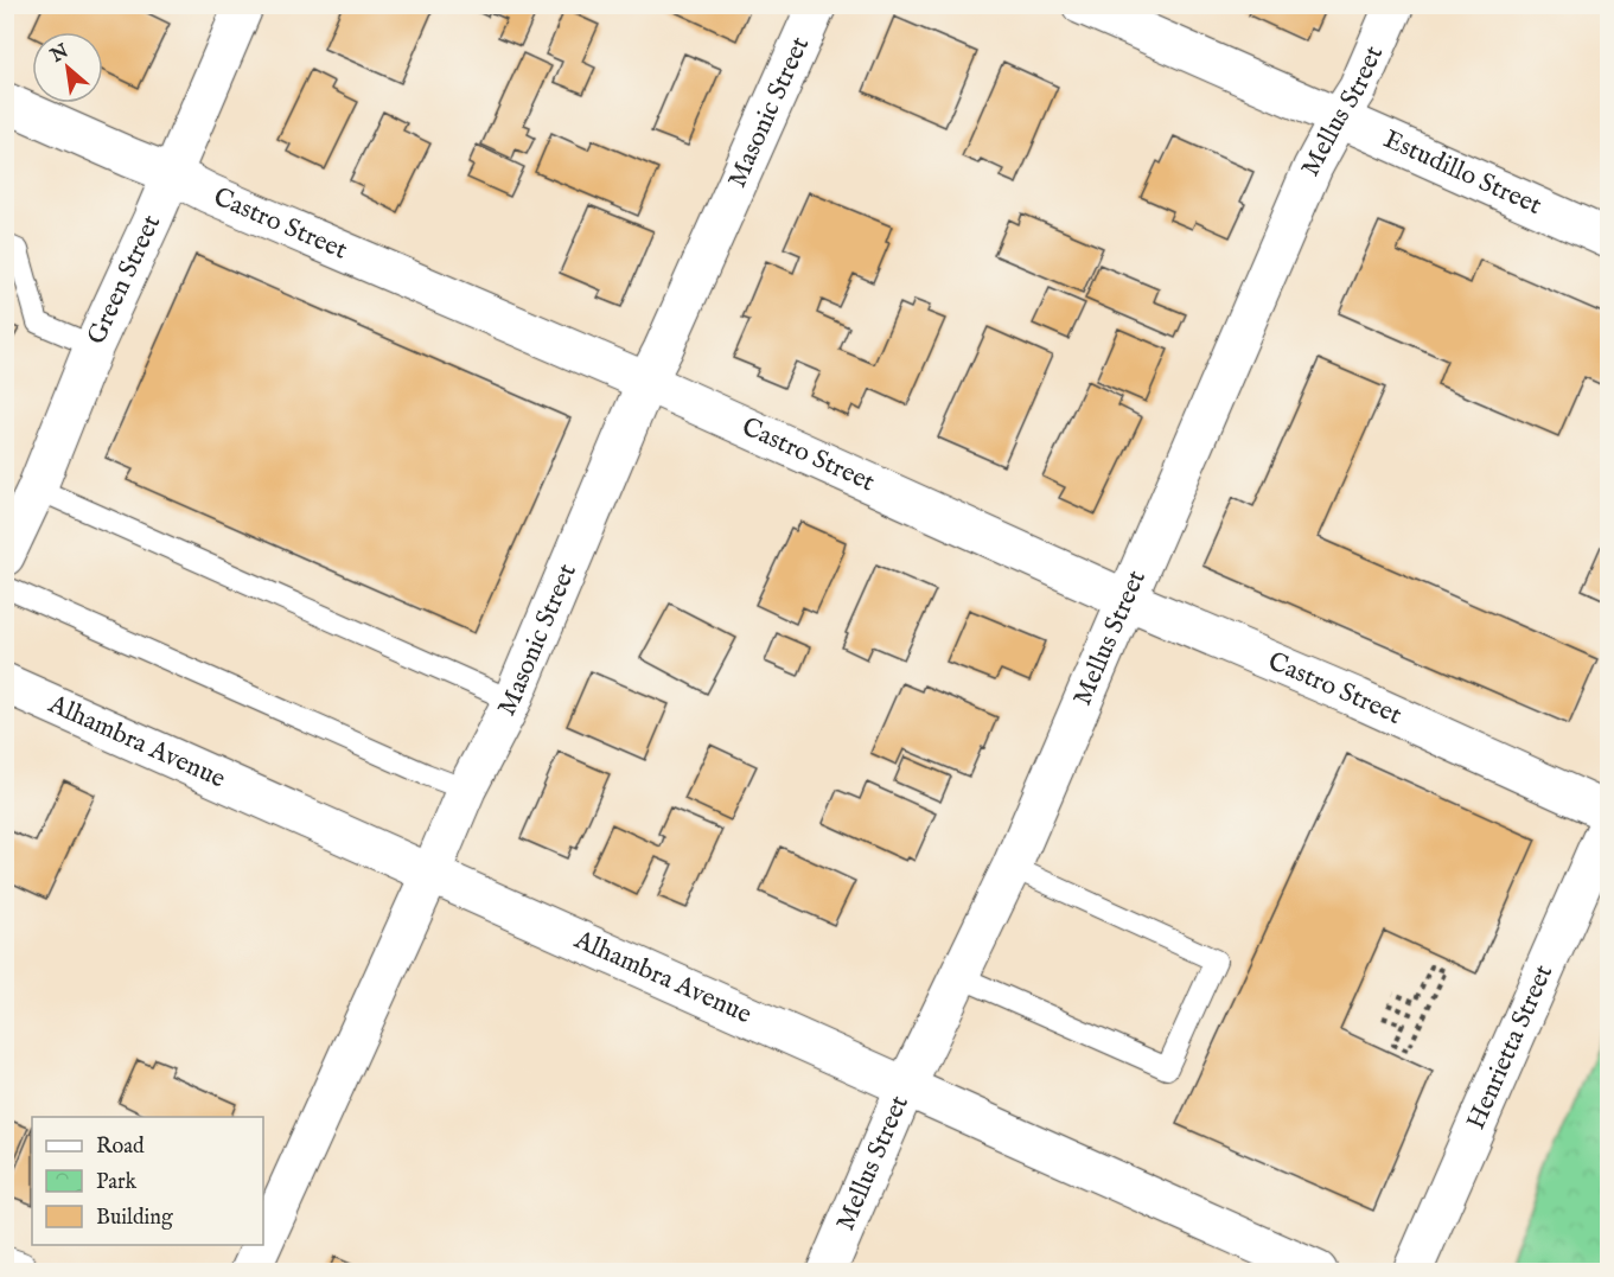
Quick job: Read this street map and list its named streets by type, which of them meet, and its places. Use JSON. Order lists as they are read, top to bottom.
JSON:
{
  "streets": {
    "street": [
      "Mellus Street",
      "Masonic Street",
      "Estudillo Street",
      "Castro Street",
      "Green Street",
      "Alhambra Avenue",
      "Henrietta Street"
    ]
  },
  "crossings": [
    ["Mellus Street", "Estudillo Street"],
    ["Mellus Street", "Castro Street"],
    ["Mellus Street", "Alhambra Avenue"],
    ["Masonic Street", "Castro Street"],
    ["Masonic Street", "Alhambra Avenue"],
    ["Castro Street", "Green Street"]
  ],
  "legend": ["Road", "Park", "Building"],
  "north": "top left"
}
